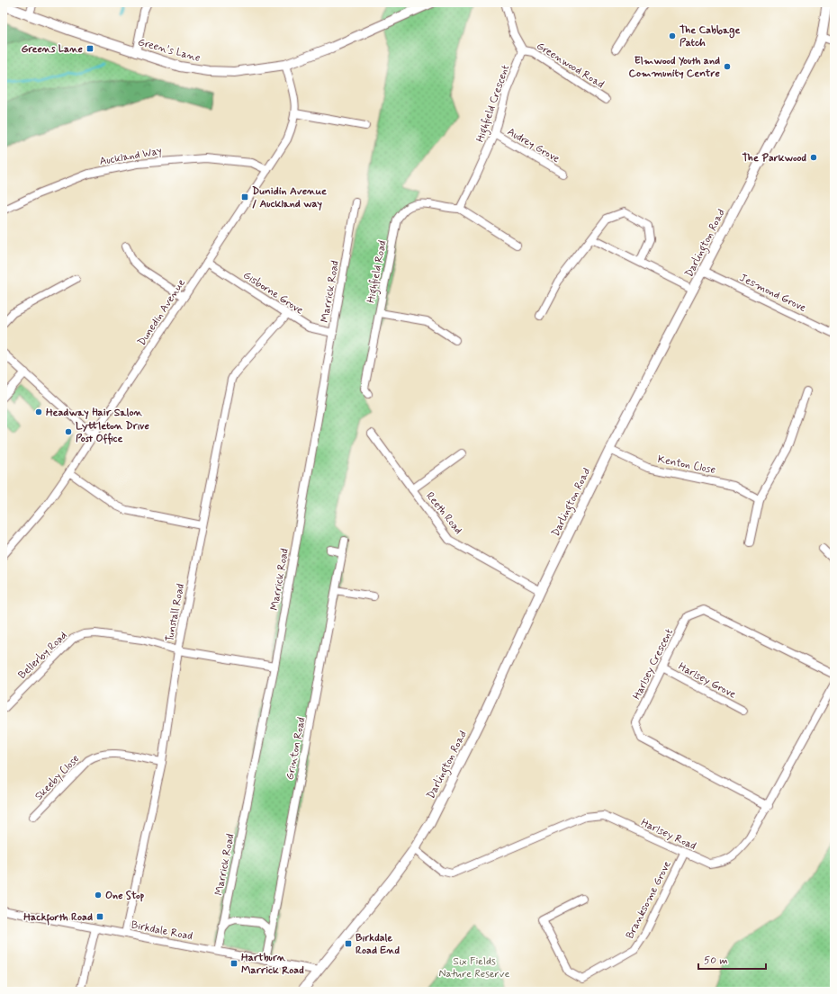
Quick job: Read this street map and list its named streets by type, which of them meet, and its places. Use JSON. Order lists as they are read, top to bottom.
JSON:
{
  "streets": {
    "street": [
      "Green's Lane",
      "Greenwood Road",
      "Highfield Crescent",
      "Audrey Grove",
      "Auckland Way",
      "Darlington Road",
      "Highfield Road",
      "Marrick Road",
      "Gisborne Grove",
      "Jesmond Grove",
      "Dunedin Avenue",
      "Kenton Close",
      "Reeth Road",
      "Tunstall Road",
      "Bellerby Road",
      "Harlsey Crescent",
      "Harlsey Grove",
      "Grinton Road",
      "Skeeby Close",
      "Harlsey Road",
      "Branksome Grove",
      "Birkdale Road"
    ]
  },
  "crossings": [
    ["Green's Lane", "Dunedin Avenue"],
    ["Greenwood Road", "Highfield Crescent"],
    ["Highfield Crescent", "Audrey Grove"],
    ["Highfield Crescent", "Highfield Road"],
    ["Auckland Way", "Dunedin Avenue"],
    ["Darlington Road", "Jesmond Grove"],
    ["Darlington Road", "Kenton Close"],
    ["Darlington Road", "Reeth Road"],
    ["Darlington Road", "Harlsey Road"],
    ["Darlington Road", "Birkdale Road"],
    ["Marrick Road", "Gisborne Grove"],
    ["Marrick Road", "Bellerby Road"],
    ["Marrick Road", "Birkdale Road"],
    ["Gisborne Grove", "Dunedin Avenue"],
    ["Gisborne Grove", "Tunstall Road"],
    ["Tunstall Road", "Bellerby Road"],
    ["Tunstall Road", "Skeeby Close"],
    ["Tunstall Road", "Birkdale Road"],
    ["Harlsey Crescent", "Harlsey Grove"],
    ["Harlsey Crescent", "Harlsey Road"],
    ["Grinton Road", "Birkdale Road"],
    ["Harlsey Road", "Branksome Grove"]
  ],
  "parks": ["Six Fields Nature Reserve"],
  "places": {
    "other": [
      "The Cabbage Patch",
      "Elmwood Youth and Community Centre",
      "The Parkwood",
      "Headway Hair Salon",
      "Lyttleton Drive Post Office",
      "One Stop"
    ],
    "transit": [
      "Greens Lane",
      "Dunidin Avenue / Auckland way",
      "Hackforth Road",
      "Birkdale Road End",
      "Hartburn Marrick Road"
    ]
  },
  "scale_bar": "50 m"
}
